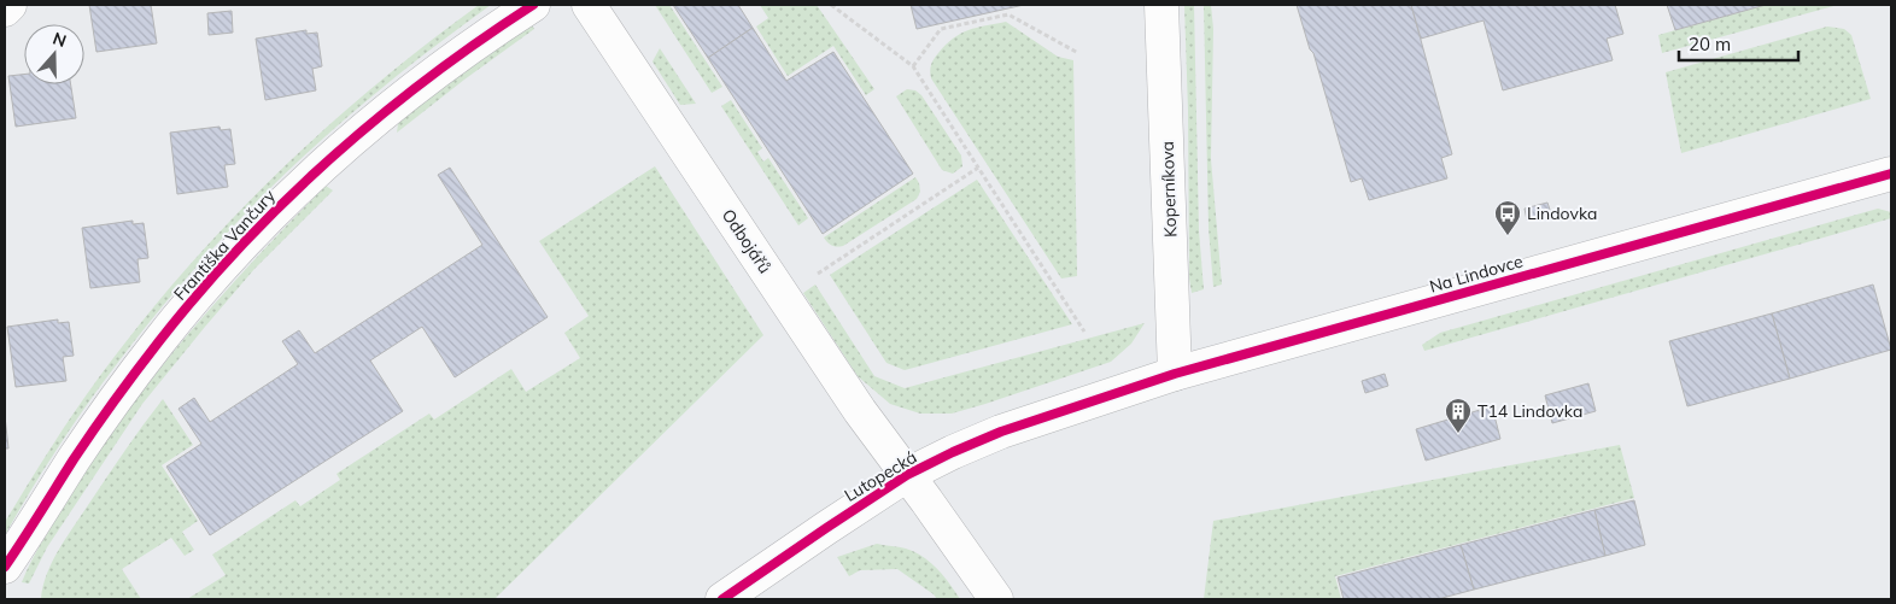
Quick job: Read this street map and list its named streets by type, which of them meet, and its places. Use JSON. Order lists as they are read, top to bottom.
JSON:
{
  "streets": {
    "street": [
      "Koperníkova",
      "Odbojářů",
      "Františka Vančury",
      "Na Lindovce",
      "Lutopecká"
    ]
  },
  "crossings": [
    ["Koperníkova", "Na Lindovce"],
    ["Odbojářů", "Lutopecká"],
    ["Na Lindovce", "Lutopecká"]
  ],
  "places": {
    "bus stop": ["Lindovka"],
    "building": ["T14 Lindovka"]
  },
  "scale_bar": "20 m",
  "north": "top"
}
